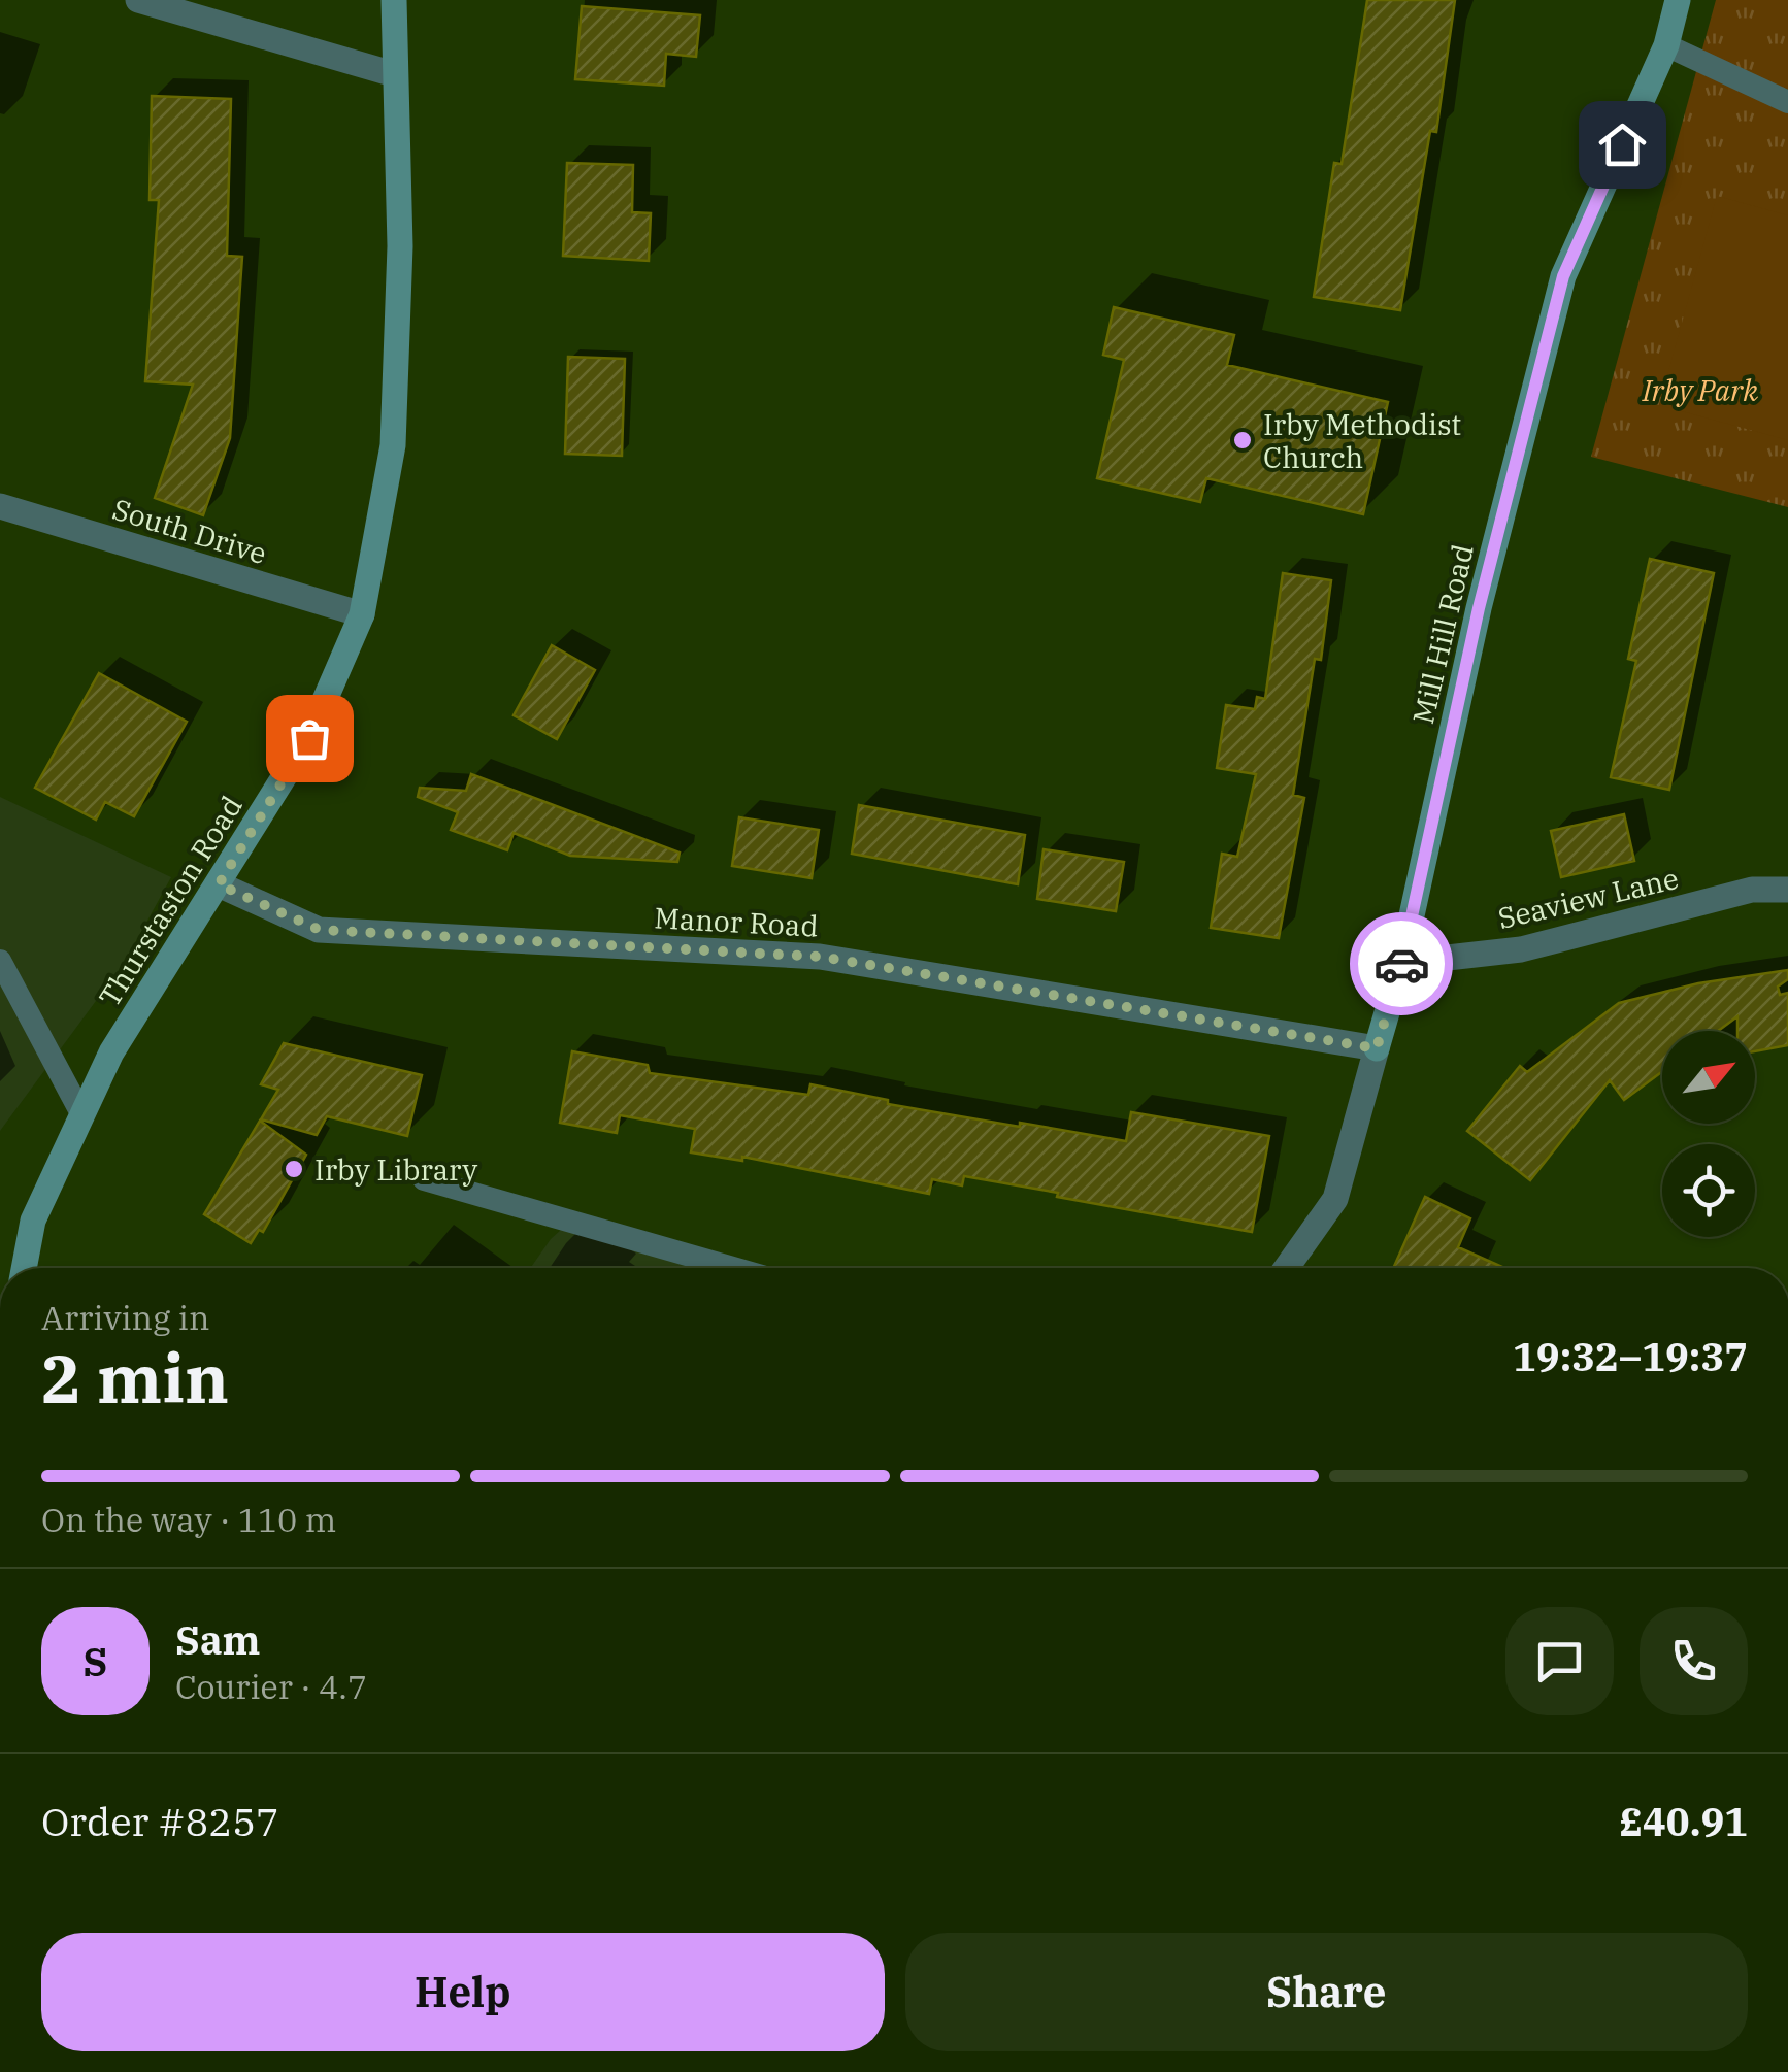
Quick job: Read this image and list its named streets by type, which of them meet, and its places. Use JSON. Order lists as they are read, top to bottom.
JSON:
{
  "streets": {
    "street": [
      "South Drive",
      "Mill Hill Road",
      "Seaview Lane",
      "Thurstaston Road",
      "Manor Road"
    ]
  },
  "crossings": [
    ["South Drive", "Thurstaston Road"],
    ["Mill Hill Road", "Seaview Lane"],
    ["Mill Hill Road", "Manor Road"],
    ["Thurstaston Road", "Manor Road"]
  ],
  "parks": ["Irby Park"],
  "places": ["Irby Methodist Church", "Irby Library"],
  "north": "top right",
  "page": {
    "heading": ["2 min", "Arriving in", "19:32–19:37"],
    "panel": [
      "Sam",
      "Courier · 4.7",
      "Order #8257",
      "£40.91"
    ],
    "bar": "On the way · 110 m",
    "round": "S",
    "buttons": ["Help", "Share"]
  }
}
